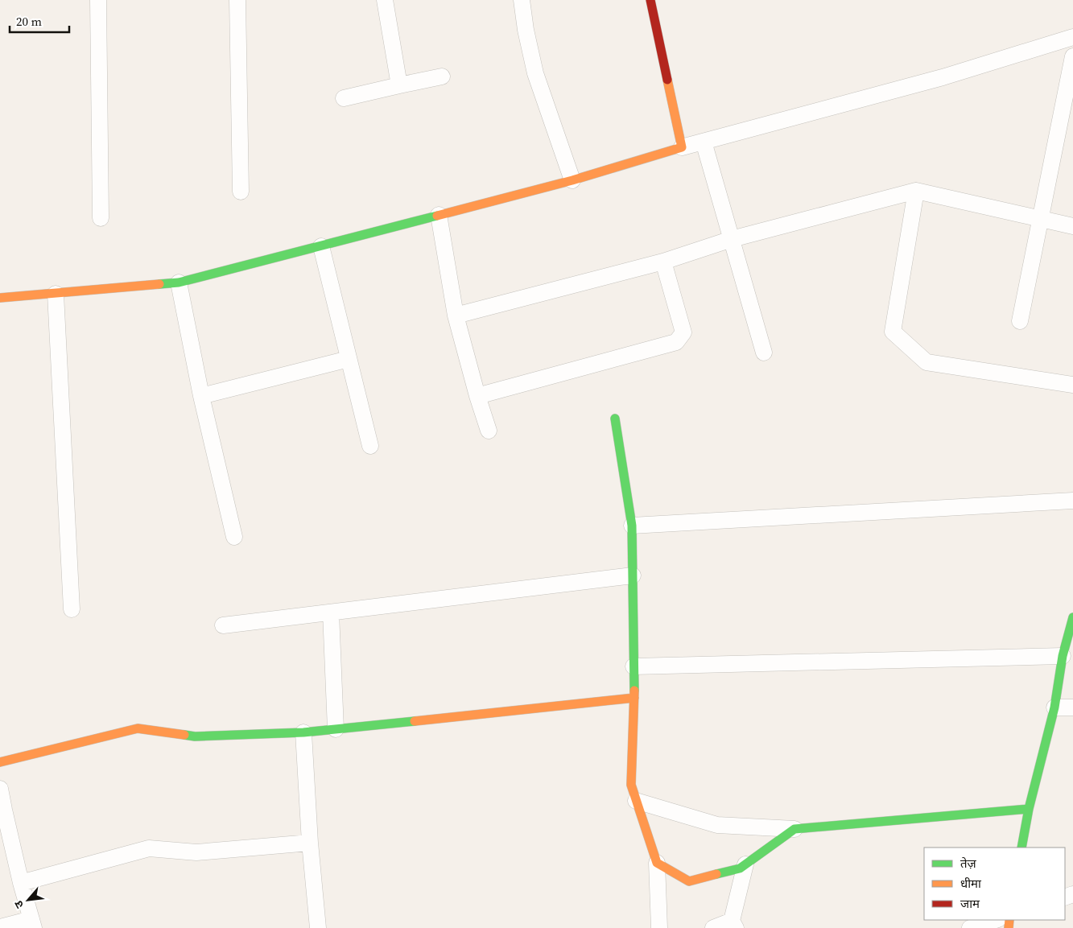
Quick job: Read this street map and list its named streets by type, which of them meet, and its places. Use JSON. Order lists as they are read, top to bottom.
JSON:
{
  "legend": ["तेज़", "धीमा", "जाम"],
  "scale_bar": "20 m",
  "north": "bottom left"
}
